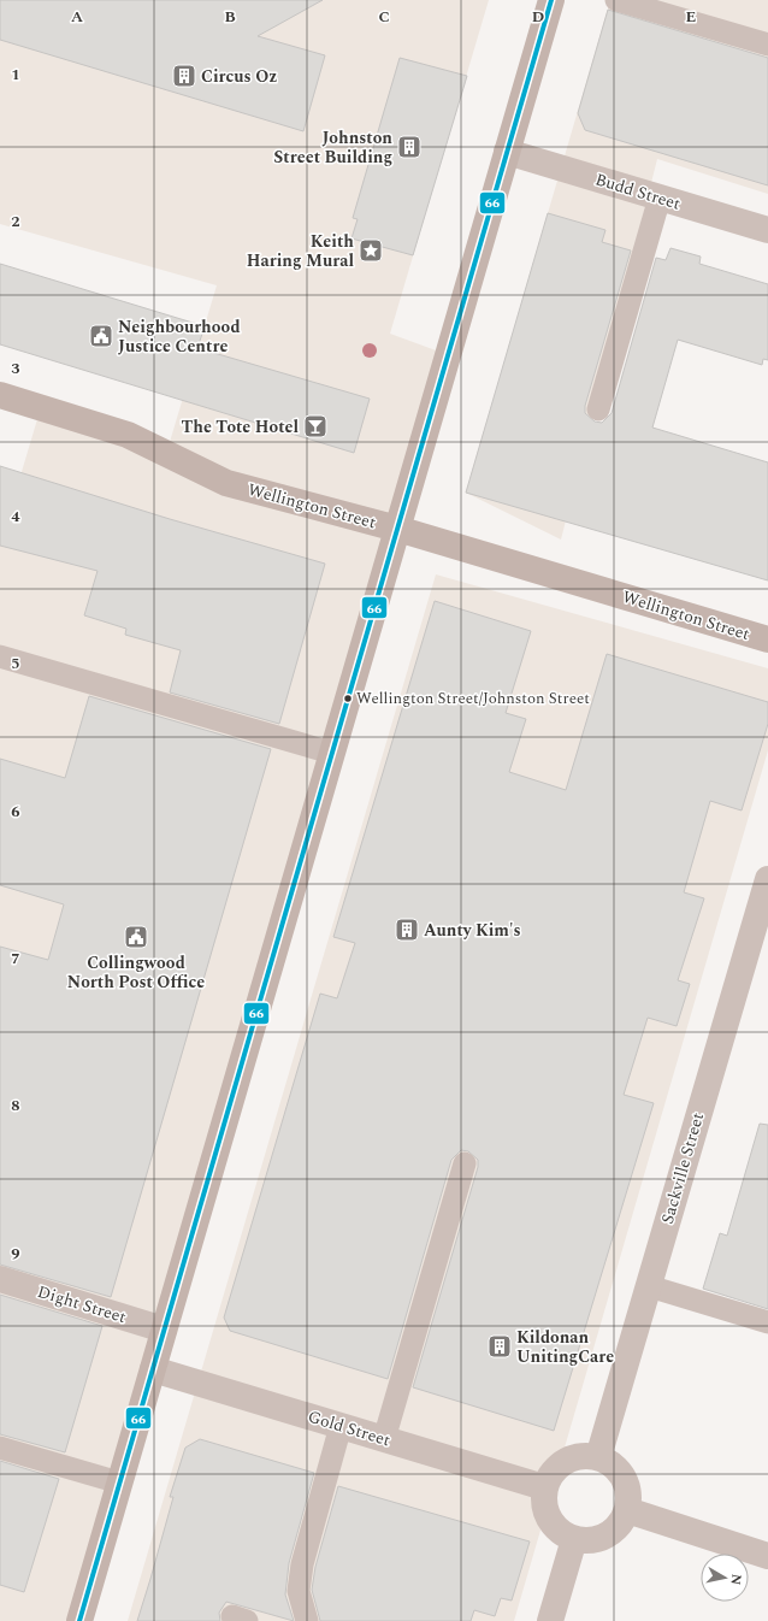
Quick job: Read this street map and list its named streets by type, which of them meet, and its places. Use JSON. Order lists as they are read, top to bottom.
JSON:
{
  "streets": {
    "main road": ["Wellington Street"],
    "street": [
      "Budd Street",
      "Sackville Street",
      "Dight Street",
      "Gold Street"
    ]
  },
  "crossings": [
    ["Sackville Street", "Gold Street"]
  ],
  "places": {
    "building": [
      "Circus Oz",
      "Johnston Street Building",
      "Aunty Kim's",
      "Kildonan UnitingCare"
    ],
    "place": ["Keith Haring Mural"],
    "public building": ["Neighbourhood Justice Centre", "Collingwood North Post Office"],
    "bar": ["The Tote Hotel"],
    "other": ["Wellington Street/Johnston Street"]
  },
  "lines": ["transit line 66"],
  "north": "right",
  "grid": {
    "columns": [
      "A",
      "B",
      "C",
      "D",
      "E"
    ],
    "rows": [
      "1",
      "2",
      "3",
      "4",
      "5",
      "6",
      "7",
      "8",
      "9"
    ]
  }
}
